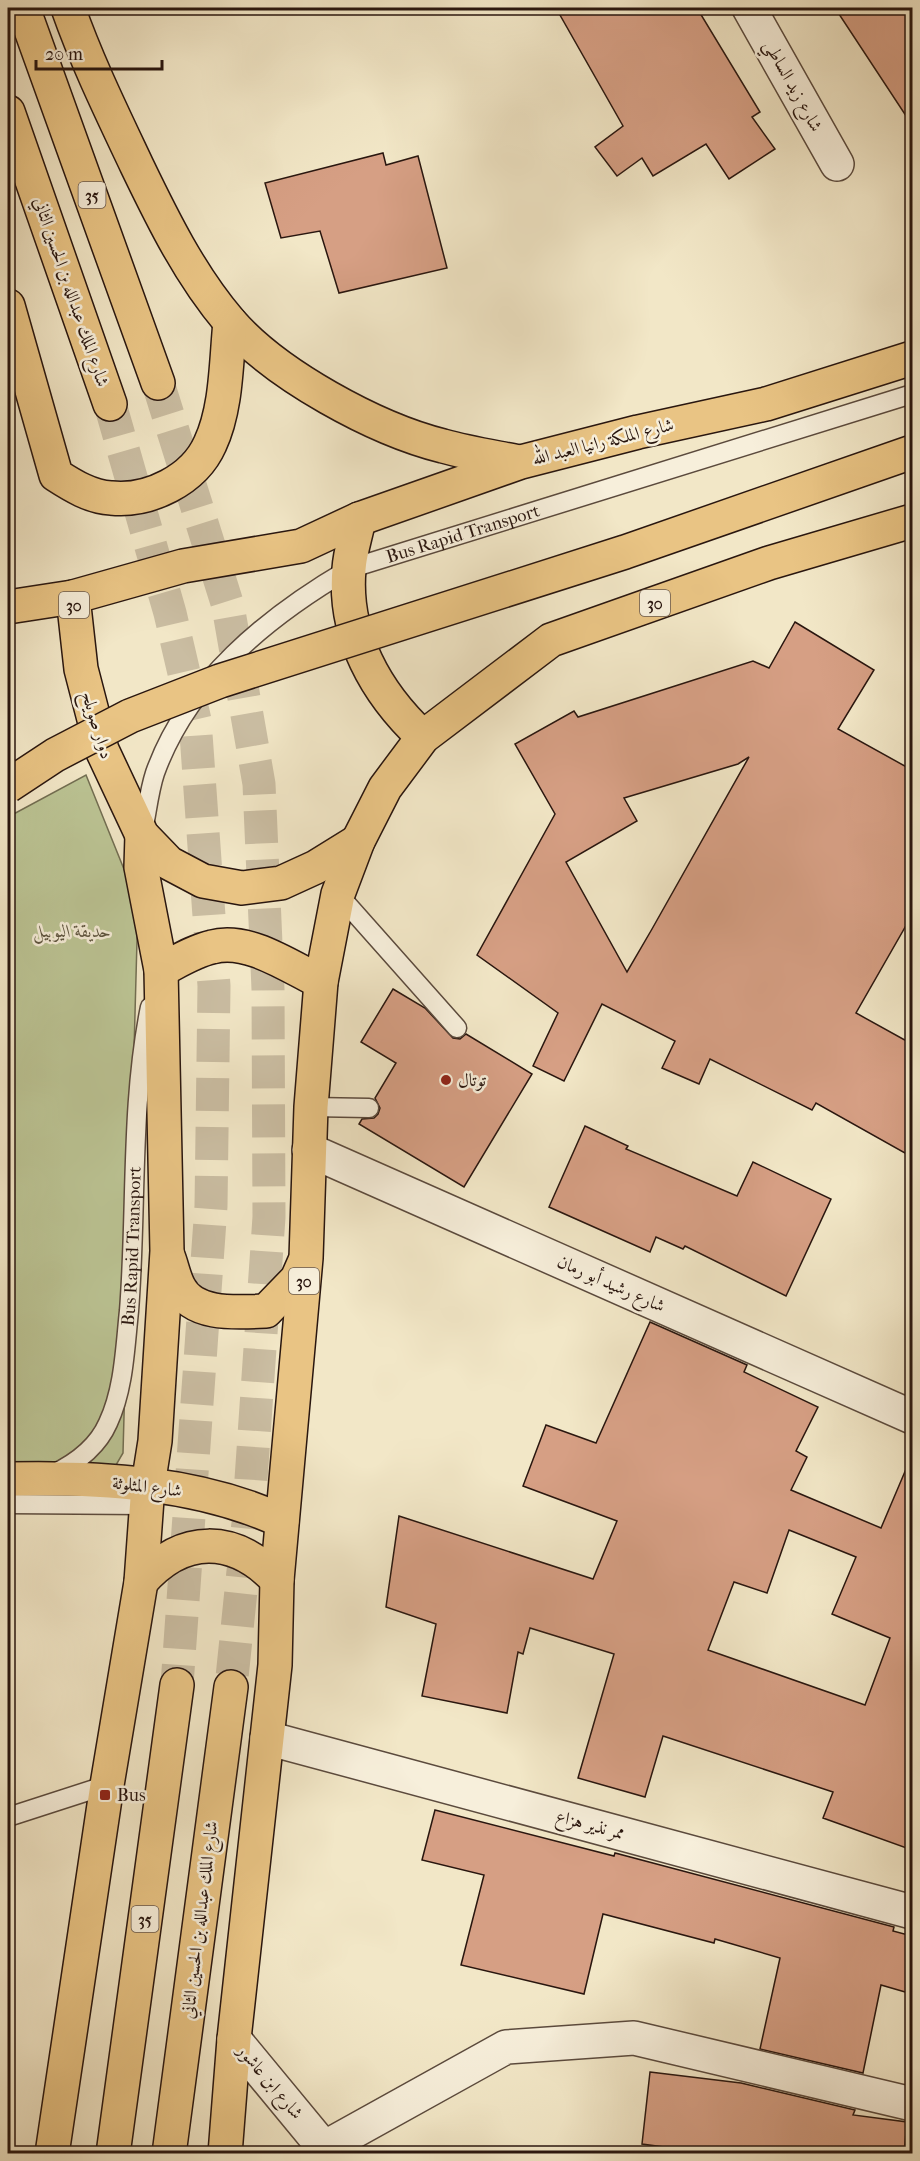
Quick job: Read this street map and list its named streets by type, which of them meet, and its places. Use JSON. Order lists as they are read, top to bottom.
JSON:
{
  "streets": {
    "main road": [
      "35",
      "شارع الملك عبدالله بن الحسين الثاني",
      "شارع الملكة رانيا العبد الله",
      "30",
      "دوار صويلح",
      "شارع المثلوثة"
    ],
    "street": [
      "شارع زيد الساطي",
      "شارع رشيد أبو رمان",
      "ممر نذير هزاع",
      "شارع ابن عاشور"
    ],
    "lane": ["Bus Rapid Transport"]
  },
  "crossings": [
    ["شارع الملكة رانيا العبد الله", "30"],
    ["شارع الملكة رانيا العبد الله", "دوار صويلح"],
    ["Bus Rapid Transport", "دوار صويلح"],
    ["Bus Rapid Transport", "شارع المثلوثة"],
    ["30", "دوار صويلح"],
    ["30", "شارع رشيد أبو رمان"],
    ["30", "شارع المثلوثة"]
  ],
  "parks": ["حديقة اليوبيل"],
  "places": {
    "other": ["توتال"],
    "transit": ["Bus"]
  },
  "scale_bar": "20 m"
}
